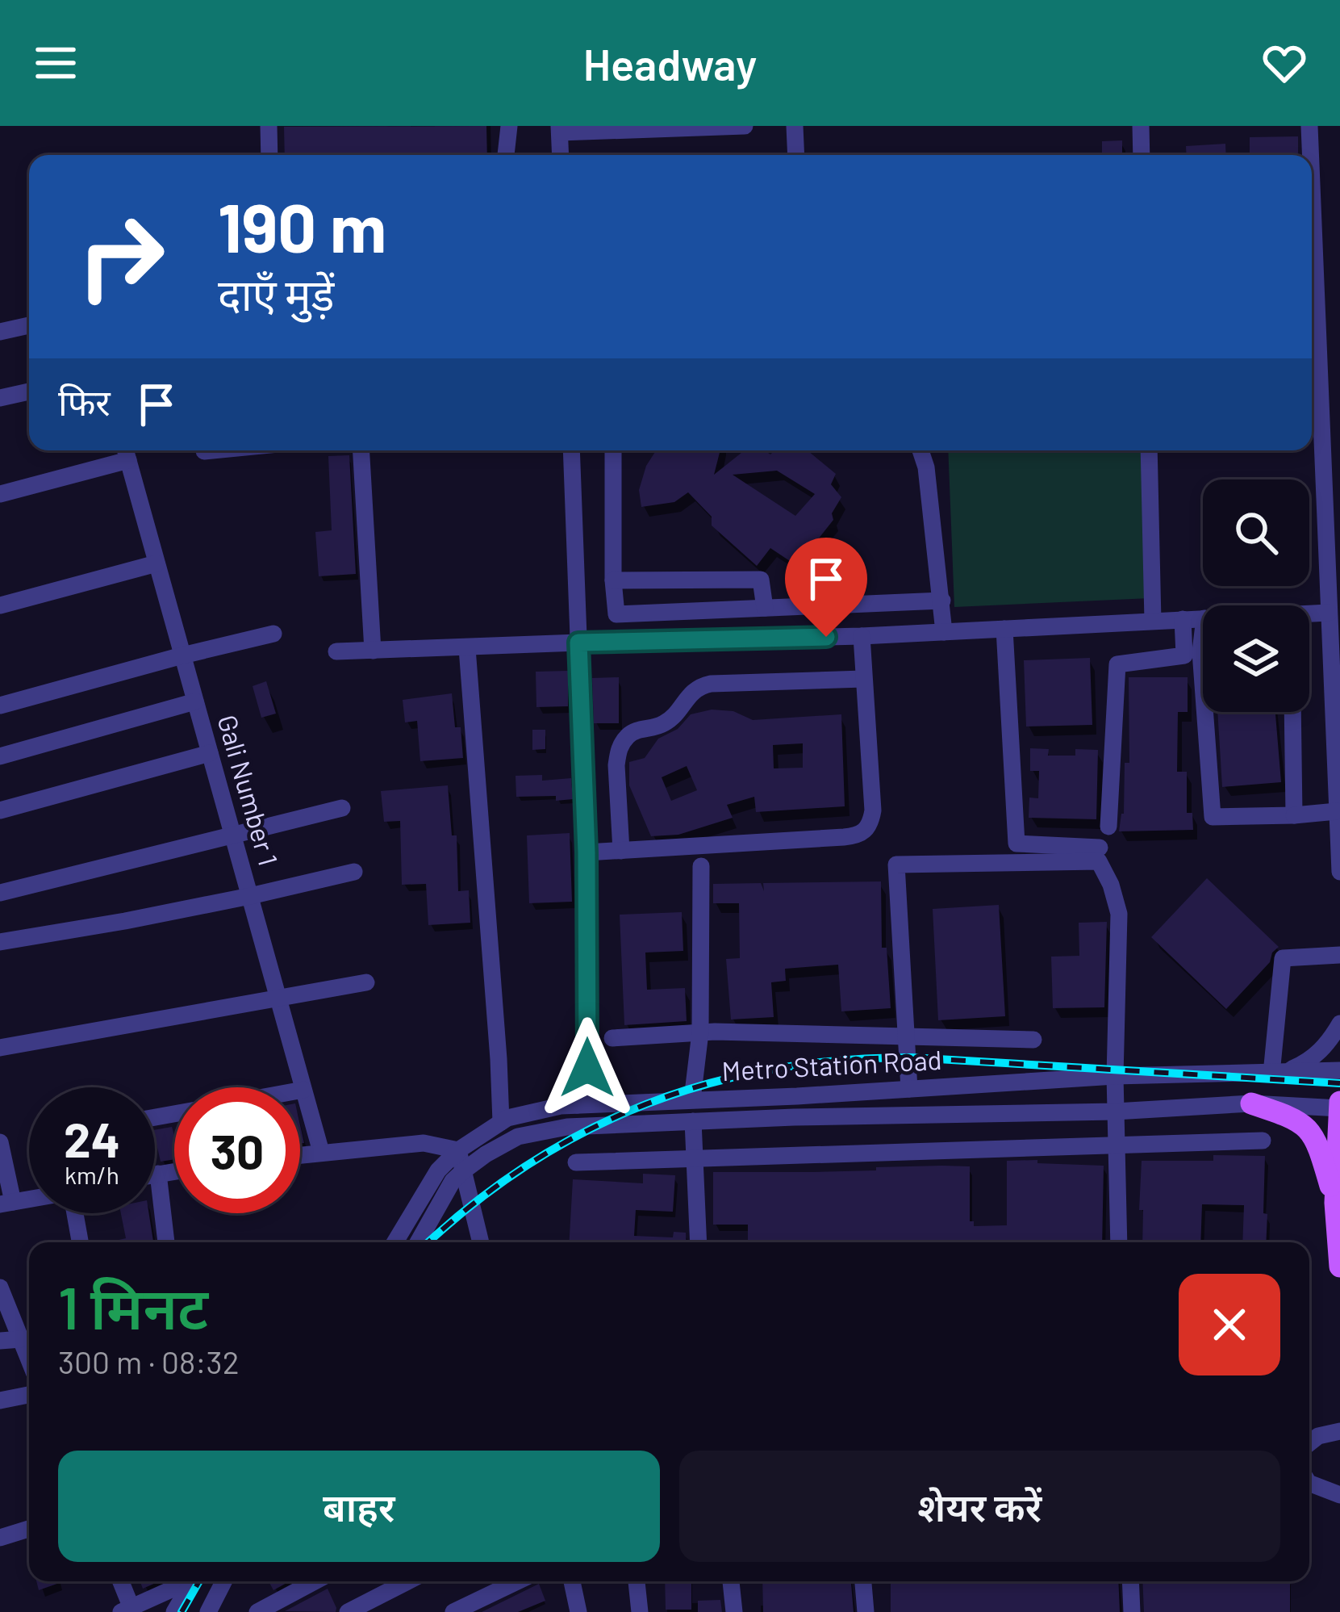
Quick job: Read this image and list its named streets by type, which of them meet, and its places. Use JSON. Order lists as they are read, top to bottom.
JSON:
{
  "streets": {
    "street": ["Gali Number 1", "Metro Station Road"]
  },
  "page": {
    "header": "Headway",
    "turn": ["190 m", "दाएँ मुड़ें"],
    "then": "फिर",
    "speed": "24 km/h",
    "limit": "30",
    "heading": ["1 मिनट", "300 m · 08:32"],
    "buttons": ["बाहर", "शेयर करें"]
  }
}
